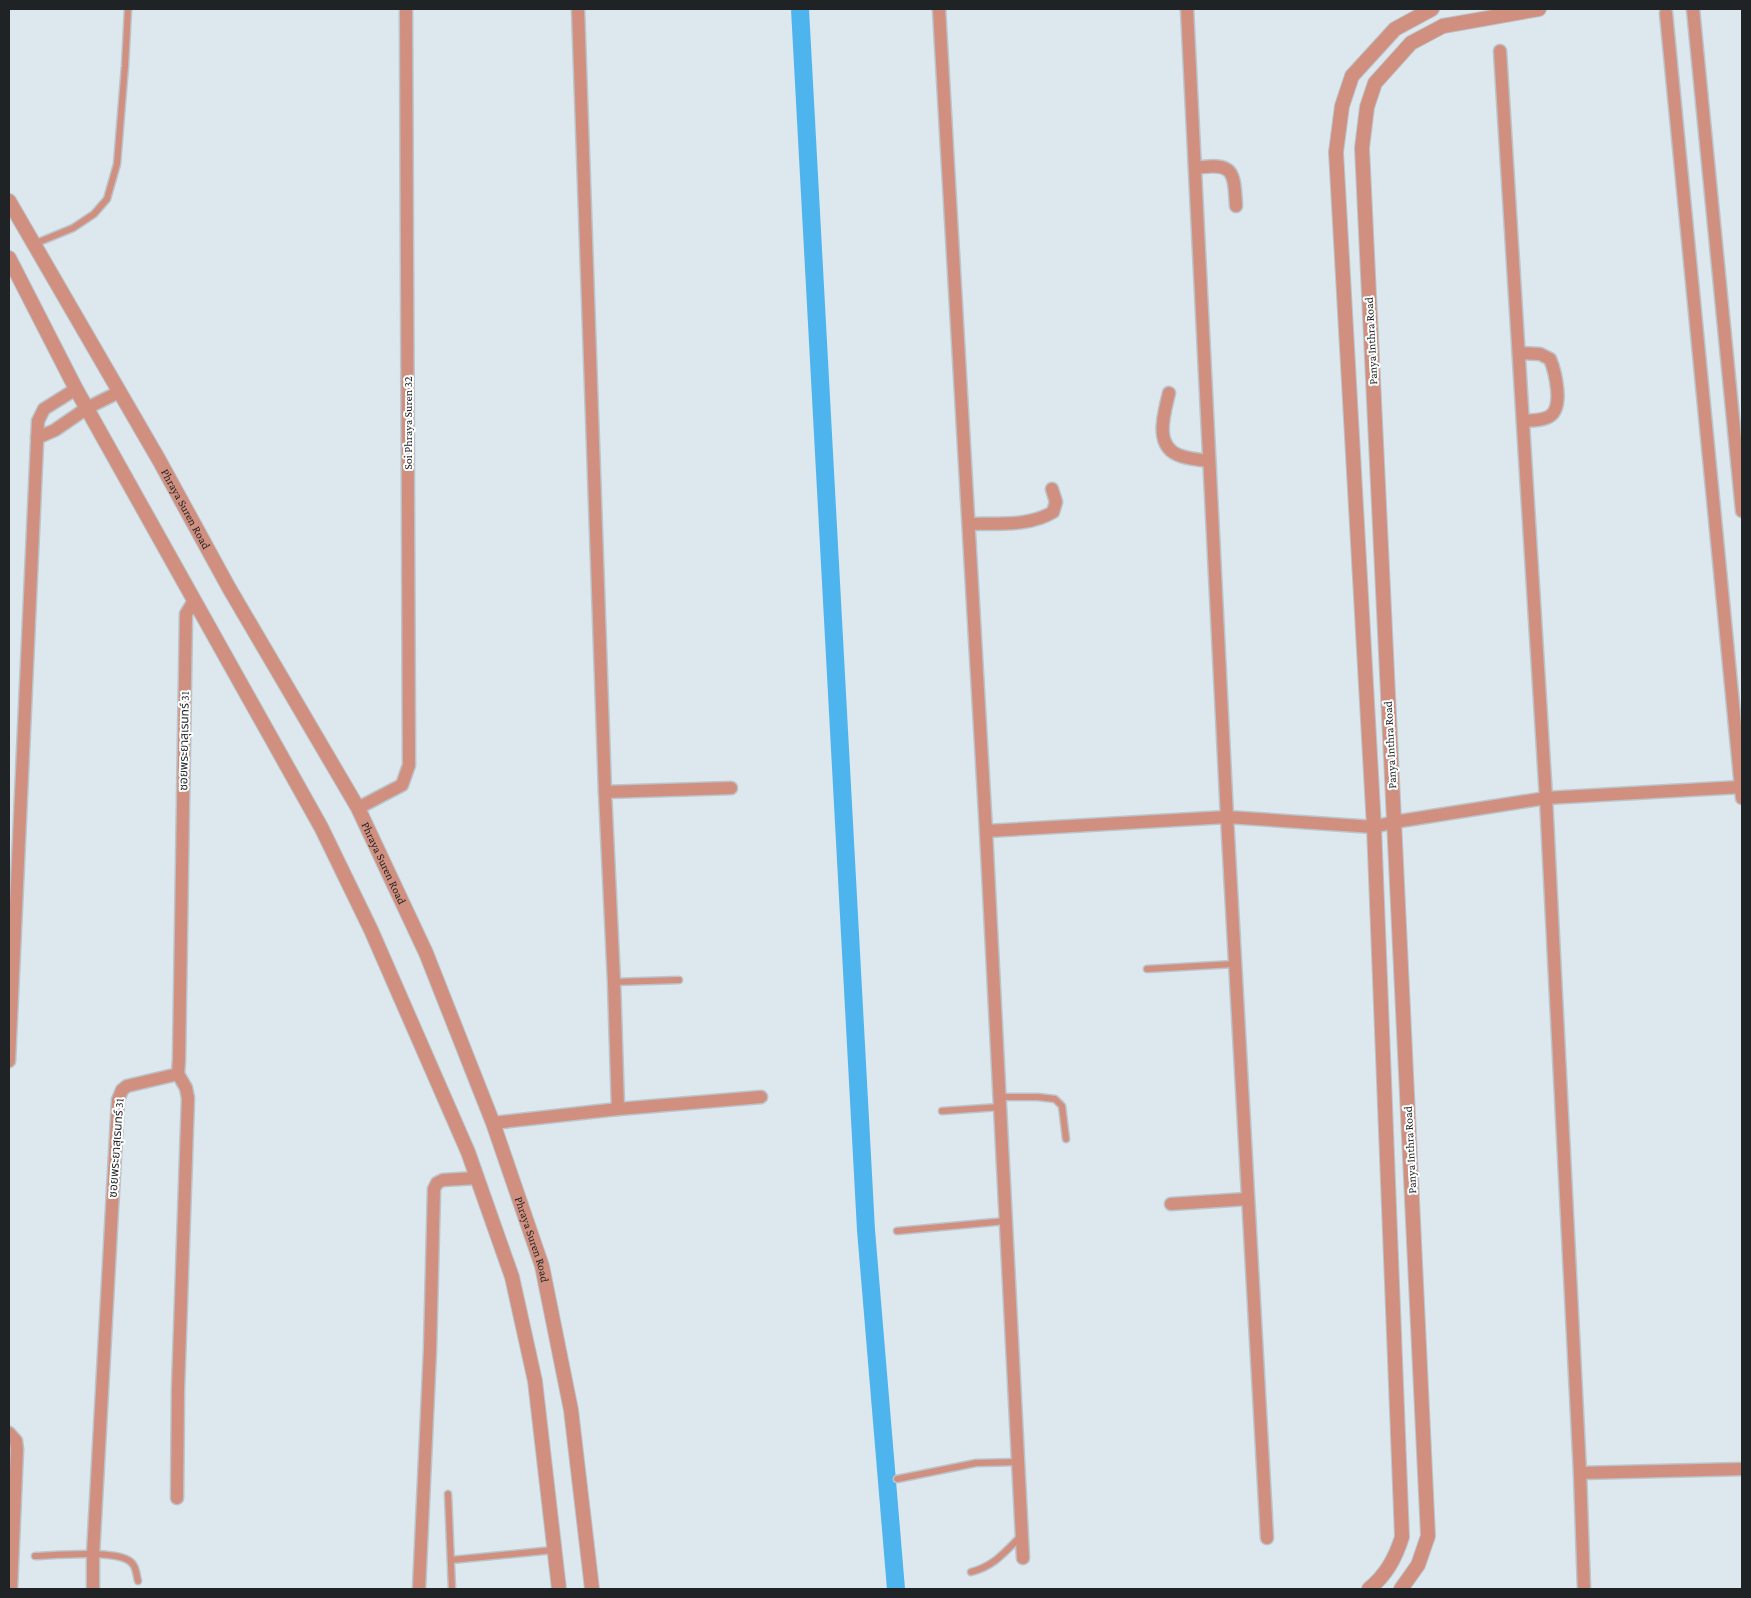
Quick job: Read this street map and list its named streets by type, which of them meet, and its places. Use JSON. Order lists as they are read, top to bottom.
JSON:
{
  "streets": {
    "street": [
      "Panya Inthra Road",
      "Soi Phraya Suren 32",
      "Phraya Suren Road",
      "ซอยพระยาสุเรนทร์ 31"
    ]
  },
  "crossings": [
    ["Soi Phraya Suren 32", "Phraya Suren Road"]
  ]
}
